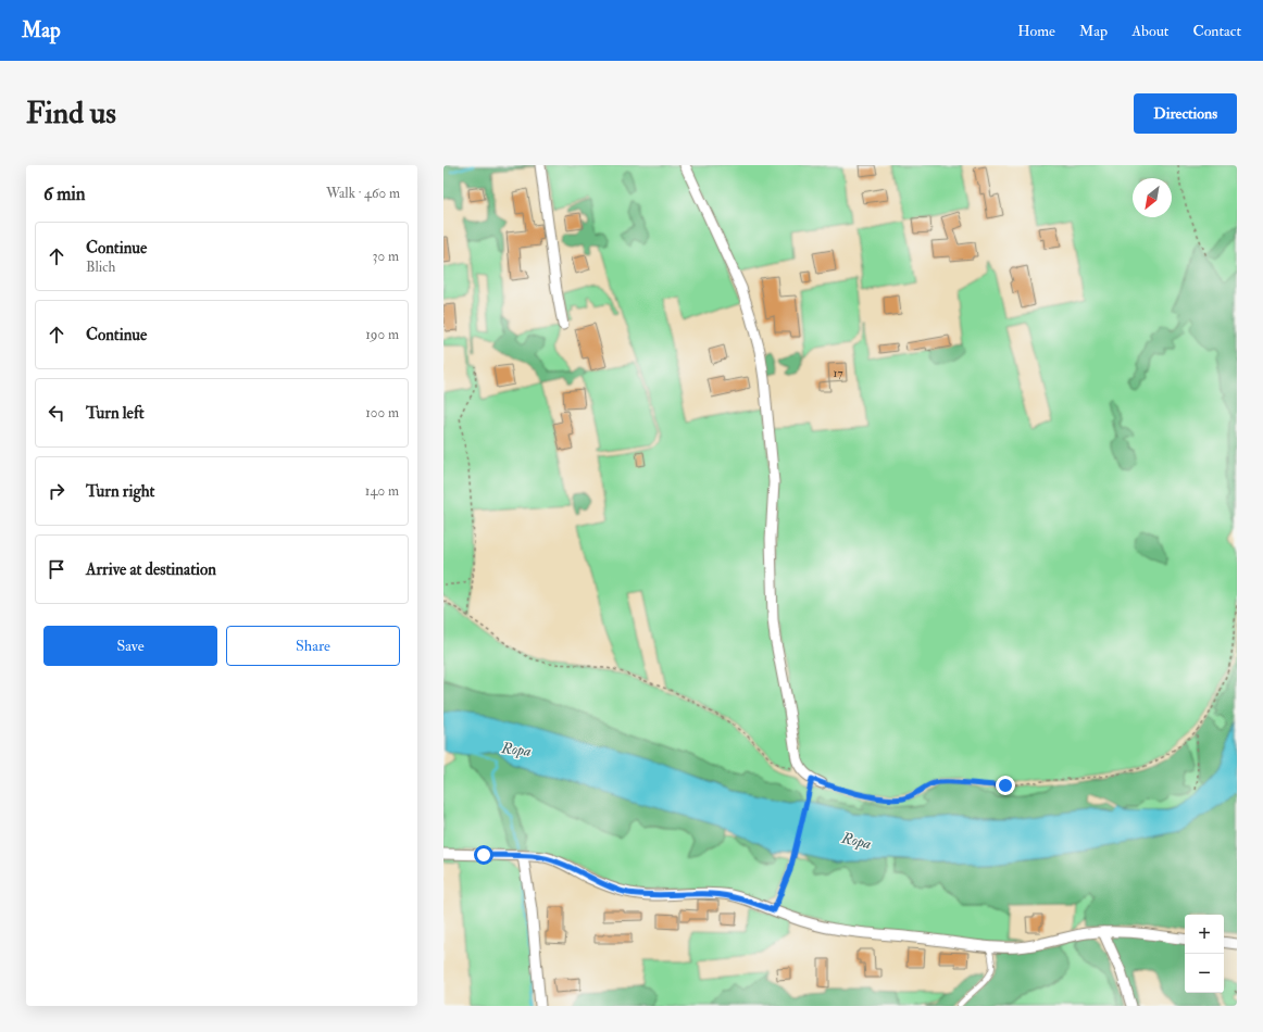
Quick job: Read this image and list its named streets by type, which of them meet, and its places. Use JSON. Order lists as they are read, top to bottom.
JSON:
{
  "water": ["Ropa"],
  "house_numbers": ["17"],
  "north": "bottom left",
  "page": {
    "header": "Map",
    "nav": [
      "Home",
      "Map",
      "About",
      "Contact"
    ],
    "buttons": [
      "Directions",
      ["Save", "Share"]
    ],
    "title": "Find us",
    "heading": ["6 min", "Walk · 460 m"],
    "list": [
      ["Continue", "Blich", "30 m"],
      ["Continue", "190 m"],
      ["Turn left", "100 m"],
      ["Turn right", "140 m"],
      "Arrive at destination"
    ],
    "map_buttons": ["+", "−"]
  }
}
